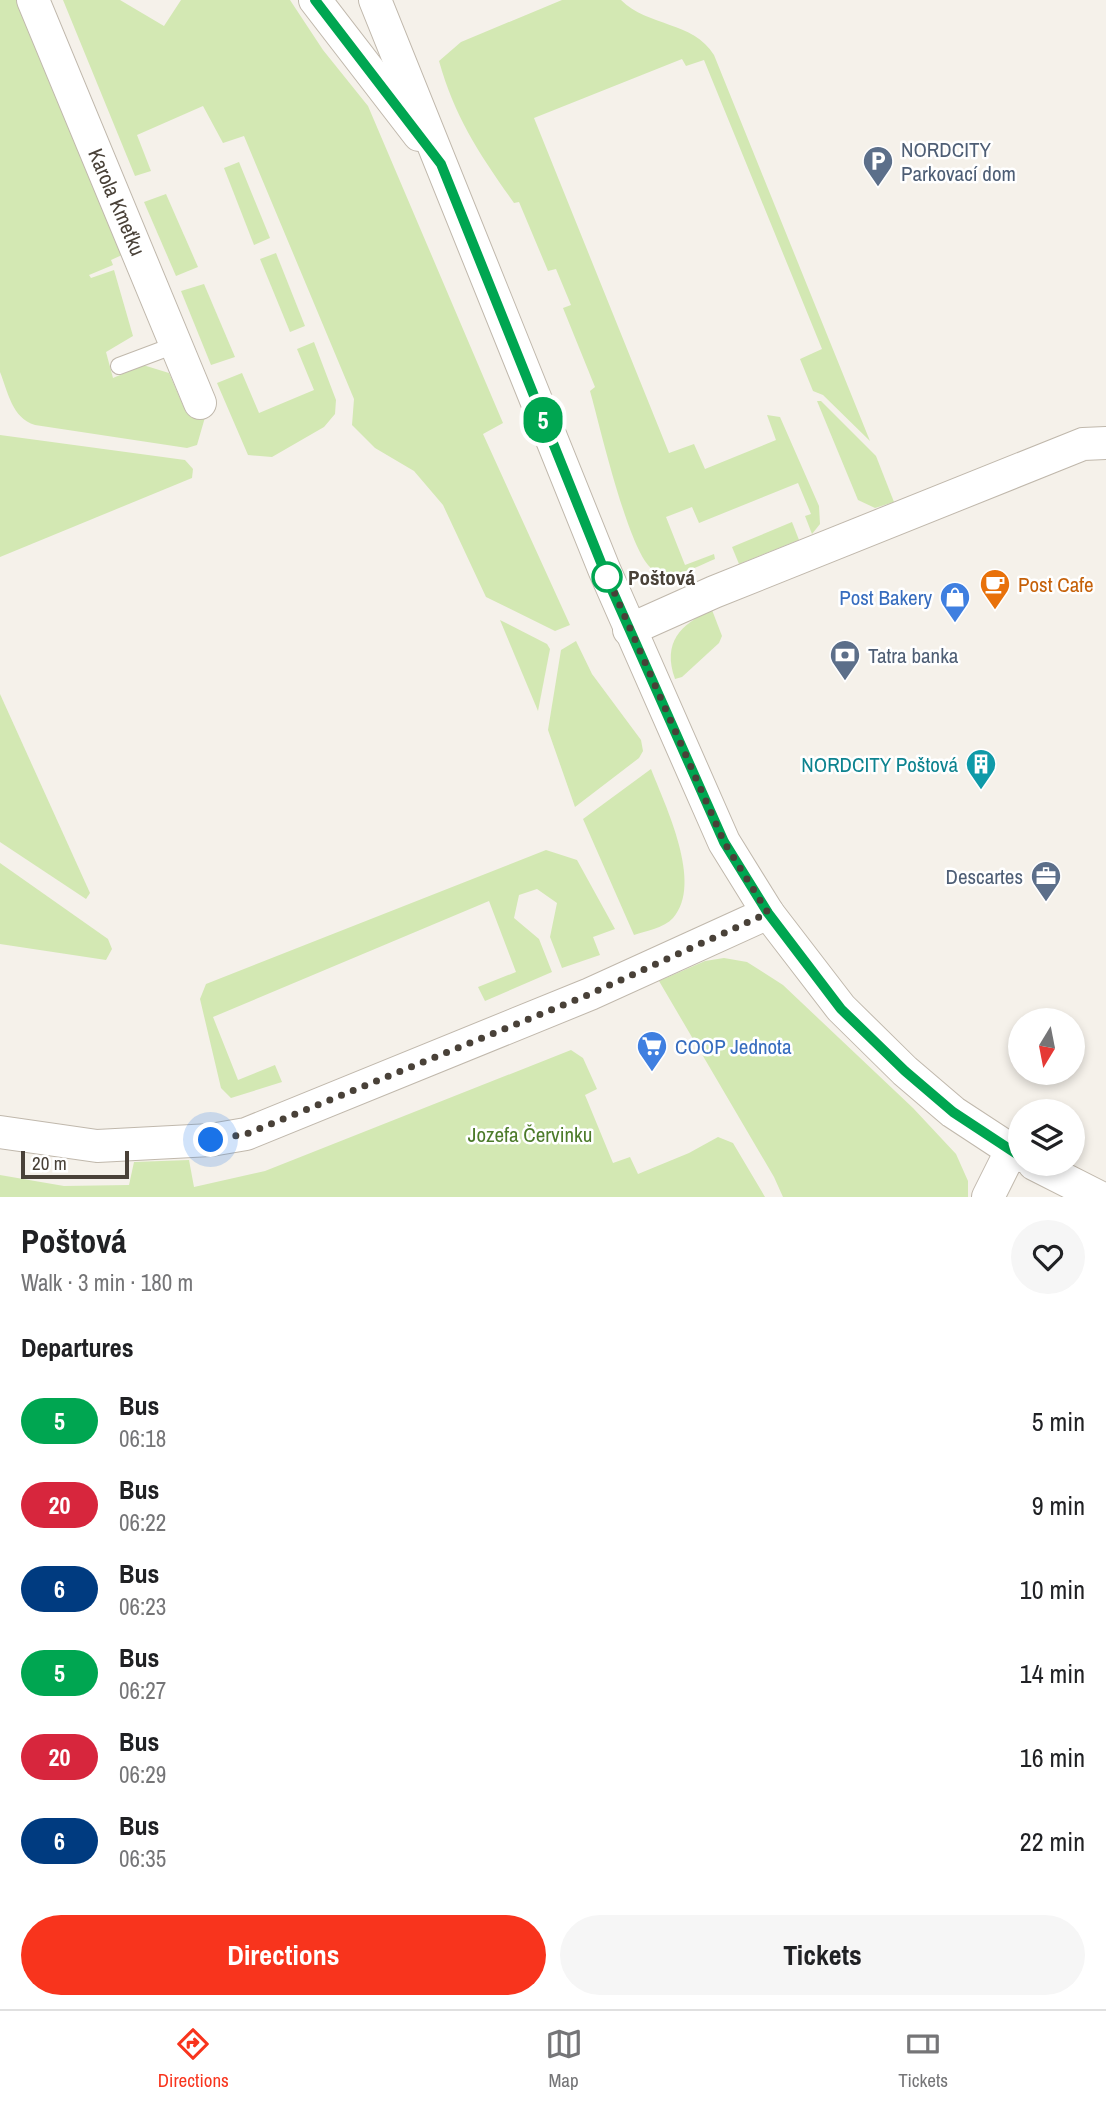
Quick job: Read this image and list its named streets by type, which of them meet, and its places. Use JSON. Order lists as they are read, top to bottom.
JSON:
{
  "streets": {
    "street": ["Karola Kmeťku"]
  },
  "parks": ["Jozefa Červinku"],
  "places": {
    "parking": ["NORDCITY Parkovací dom"],
    "other": ["Poštová"],
    "cafe": ["Post Cafe"],
    "shop": ["Post Bakery"],
    "bank": ["Tatra banka"],
    "building": ["NORDCITY Poštová"],
    "office": ["Descartes"],
    "supermarket": ["COOP Jednota"]
  },
  "lines": ["bus line 5"],
  "scale_bar": "20 m",
  "north": "bottom",
  "page": {
    "on_map": "5",
    "scale": "20 m",
    "heading": [
      ["Poštová", "Walk · 3 min · 180 m"],
      "Departures"
    ],
    "list": [
      {
        "mark": "5",
        "name": "Bus",
        "note": "06:18",
        "value": "5 min"
      },
      {
        "mark": "20",
        "name": "Bus",
        "note": "06:22",
        "value": "9 min"
      },
      {
        "mark": "6",
        "name": "Bus",
        "note": "06:23",
        "value": "10 min"
      },
      {
        "mark": "5",
        "name": "Bus",
        "note": "06:27",
        "value": "14 min"
      },
      {
        "mark": "20",
        "name": "Bus",
        "note": "06:29",
        "value": "16 min"
      },
      {
        "mark": "6",
        "name": "Bus",
        "note": "06:35",
        "value": "22 min"
      }
    ],
    "buttons": ["Directions", "Tickets"],
    "tabs": ["Directions", "Map", "Tickets"]
  }
}
